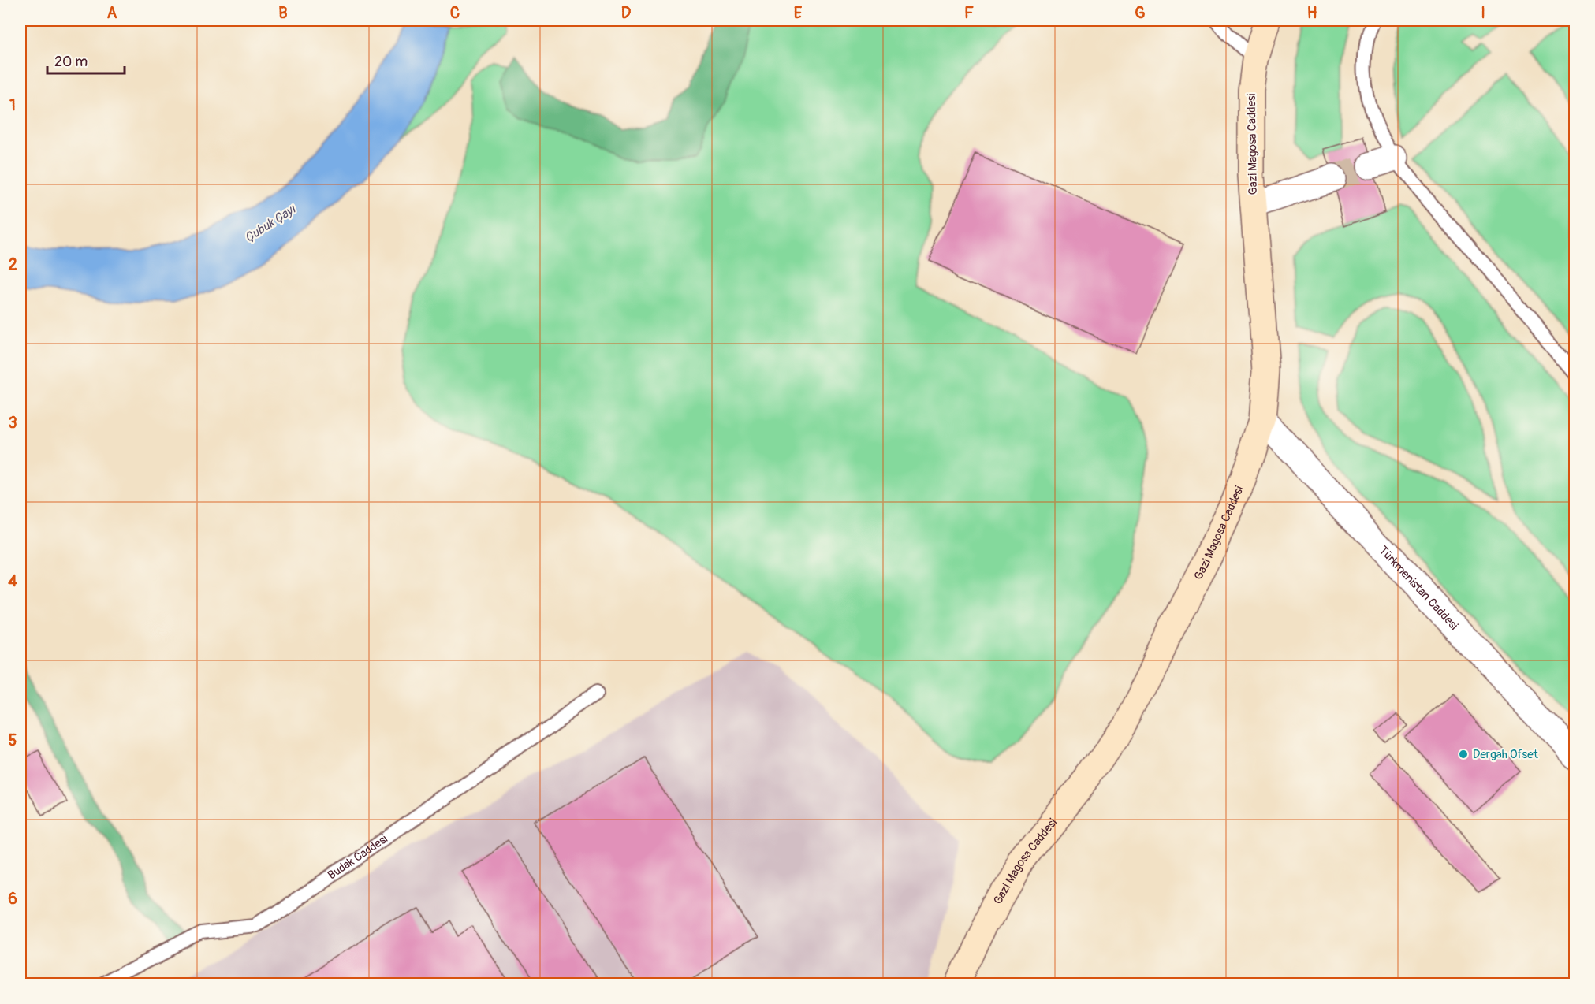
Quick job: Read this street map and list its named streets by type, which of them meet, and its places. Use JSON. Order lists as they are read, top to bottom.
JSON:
{
  "streets": {
    "street": ["Gazi Magosa Caddesi", "Türkmenistan Caddesi"],
    "lane": ["Budak Caddesi"]
  },
  "crossings": [
    ["Gazi Magosa Caddesi", "Türkmenistan Caddesi"]
  ],
  "water": ["Çubuk Çayı"],
  "places": ["Dergah Ofset"],
  "scale_bar": "20 m",
  "grid": {
    "columns": [
      "A",
      "B",
      "C",
      "D",
      "E",
      "F",
      "G",
      "H",
      "I"
    ],
    "rows": [
      "1",
      "2",
      "3",
      "4",
      "5",
      "6"
    ]
  }
}
